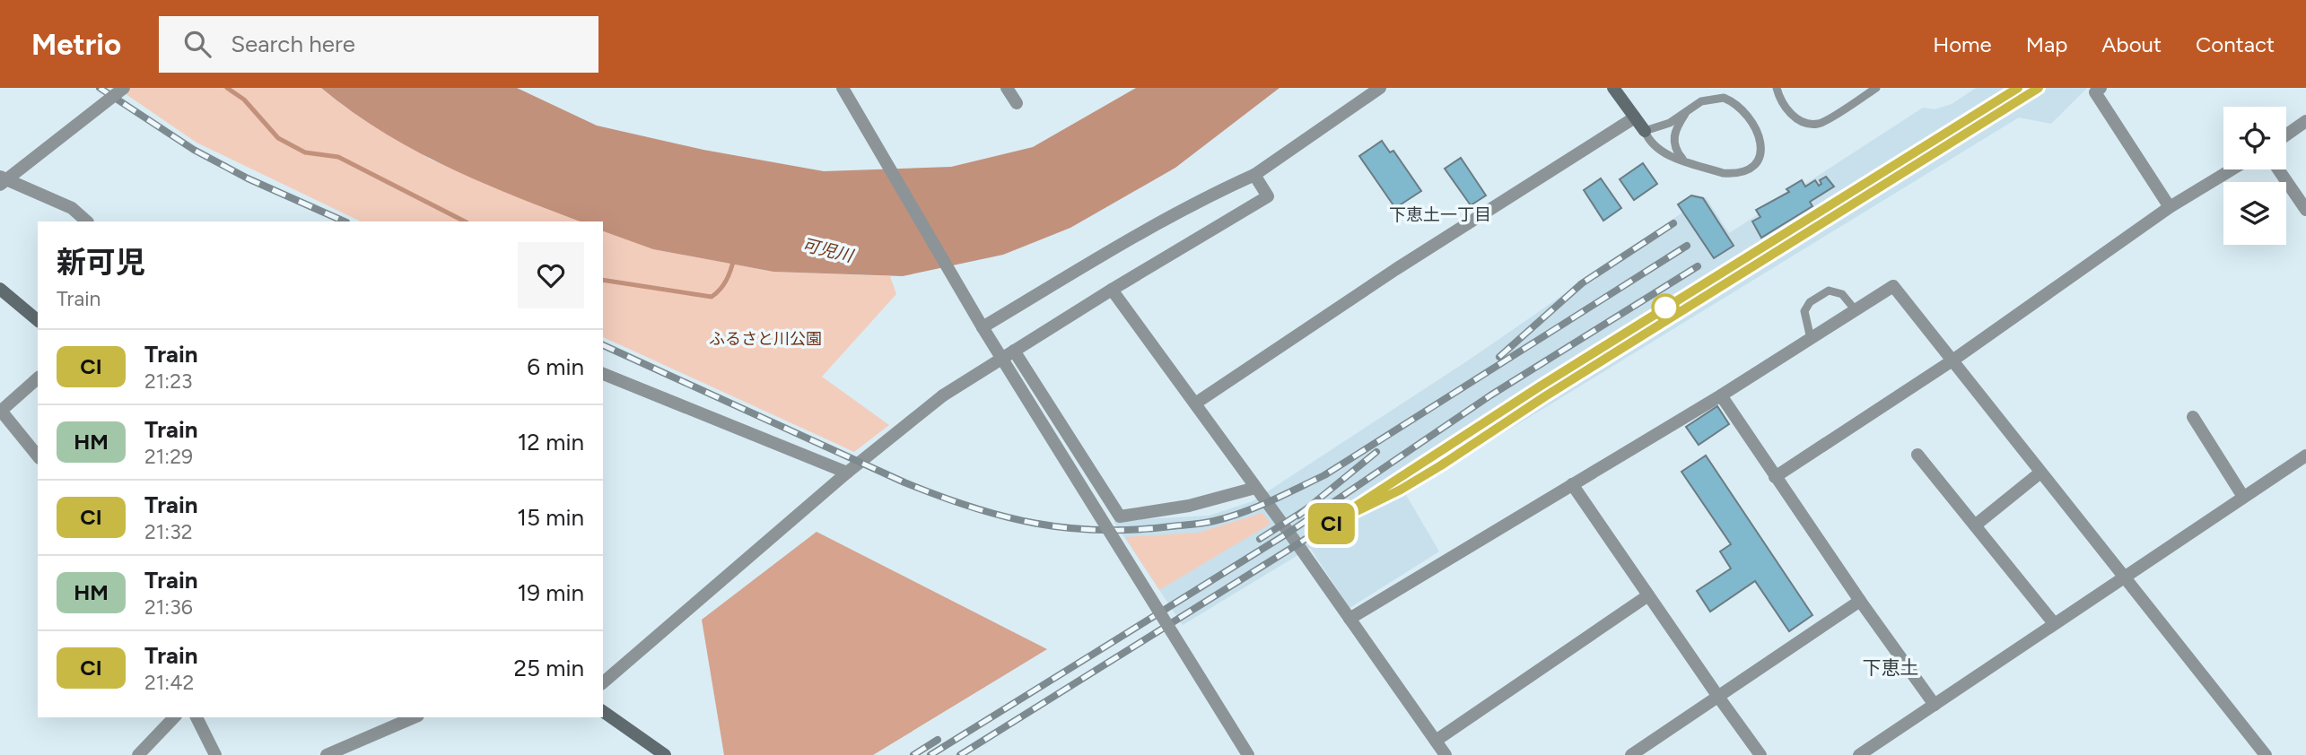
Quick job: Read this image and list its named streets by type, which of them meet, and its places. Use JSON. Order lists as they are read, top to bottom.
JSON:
{
  "districts": ["下恵土一丁目", "下恵土"],
  "water": ["可児川"],
  "parks": ["ふるさと川公園"],
  "page": {
    "header": "Metrio",
    "search": "Search here",
    "nav": [
      "Home",
      "Map",
      "About",
      "Contact"
    ],
    "on_map": "CI",
    "heading": ["新可児", "Train"],
    "list": [
      {
        "mark": "CI",
        "name": "Train",
        "note": "21:23",
        "value": "6 min"
      },
      {
        "mark": "HM",
        "name": "Train",
        "note": "21:29",
        "value": "12 min"
      },
      {
        "mark": "CI",
        "name": "Train",
        "note": "21:32",
        "value": "15 min"
      },
      {
        "mark": "HM",
        "name": "Train",
        "note": "21:36",
        "value": "19 min"
      },
      {
        "mark": "CI",
        "name": "Train",
        "note": "21:42",
        "value": "25 min"
      }
    ]
  }
}
